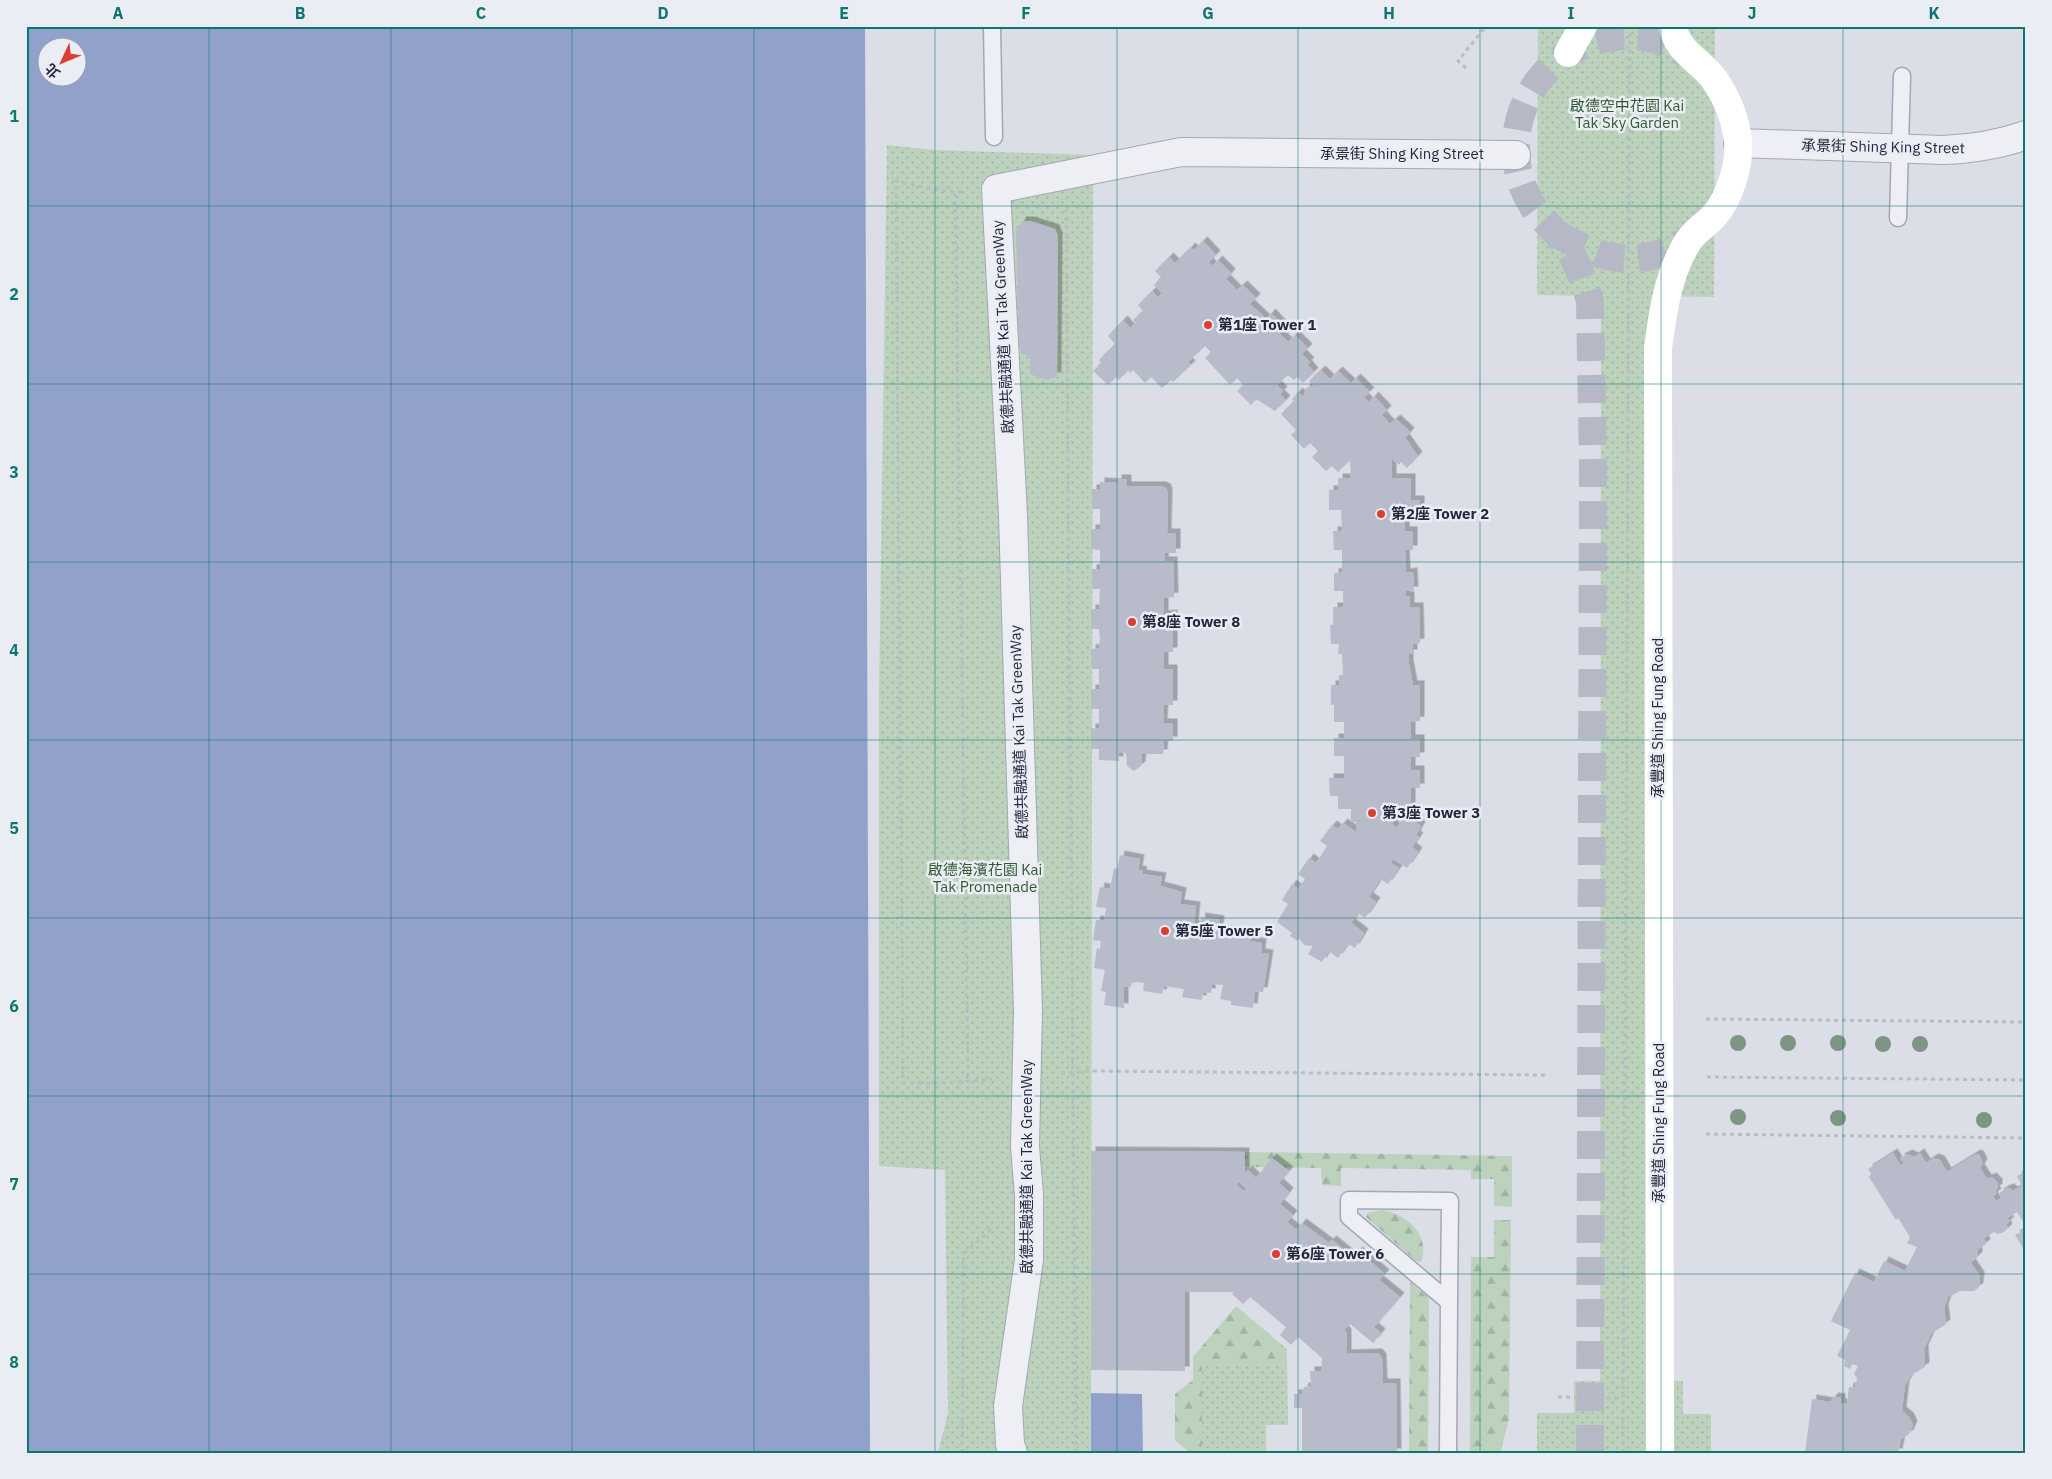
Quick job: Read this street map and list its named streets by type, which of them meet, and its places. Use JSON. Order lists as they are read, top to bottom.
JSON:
{
  "streets": {
    "street": ["承景街 Shing King Street", "啟德共融通道 Kai Tak GreenWay", "承豐道 Shing Fung Road"]
  },
  "crossings": [
    ["承景街 Shing King Street", "啟德共融通道 Kai Tak GreenWay"],
    ["承景街 Shing King Street", "承豐道 Shing Fung Road"]
  ],
  "parks": ["啟德空中花園 Kai Tak Sky Garden", "啟德海濱花園 Kai Tak Promenade"],
  "places": [
    "第1座 Tower 1",
    "第2座 Tower 2",
    "第8座 Tower 8",
    "第3座 Tower 3",
    "第5座 Tower 5",
    "第6座 Tower 6"
  ],
  "north": "bottom left",
  "grid": {
    "columns": [
      "A",
      "B",
      "C",
      "D",
      "E",
      "F",
      "G",
      "H",
      "I",
      "J",
      "K"
    ],
    "rows": [
      "1",
      "2",
      "3",
      "4",
      "5",
      "6",
      "7",
      "8"
    ]
  }
}
